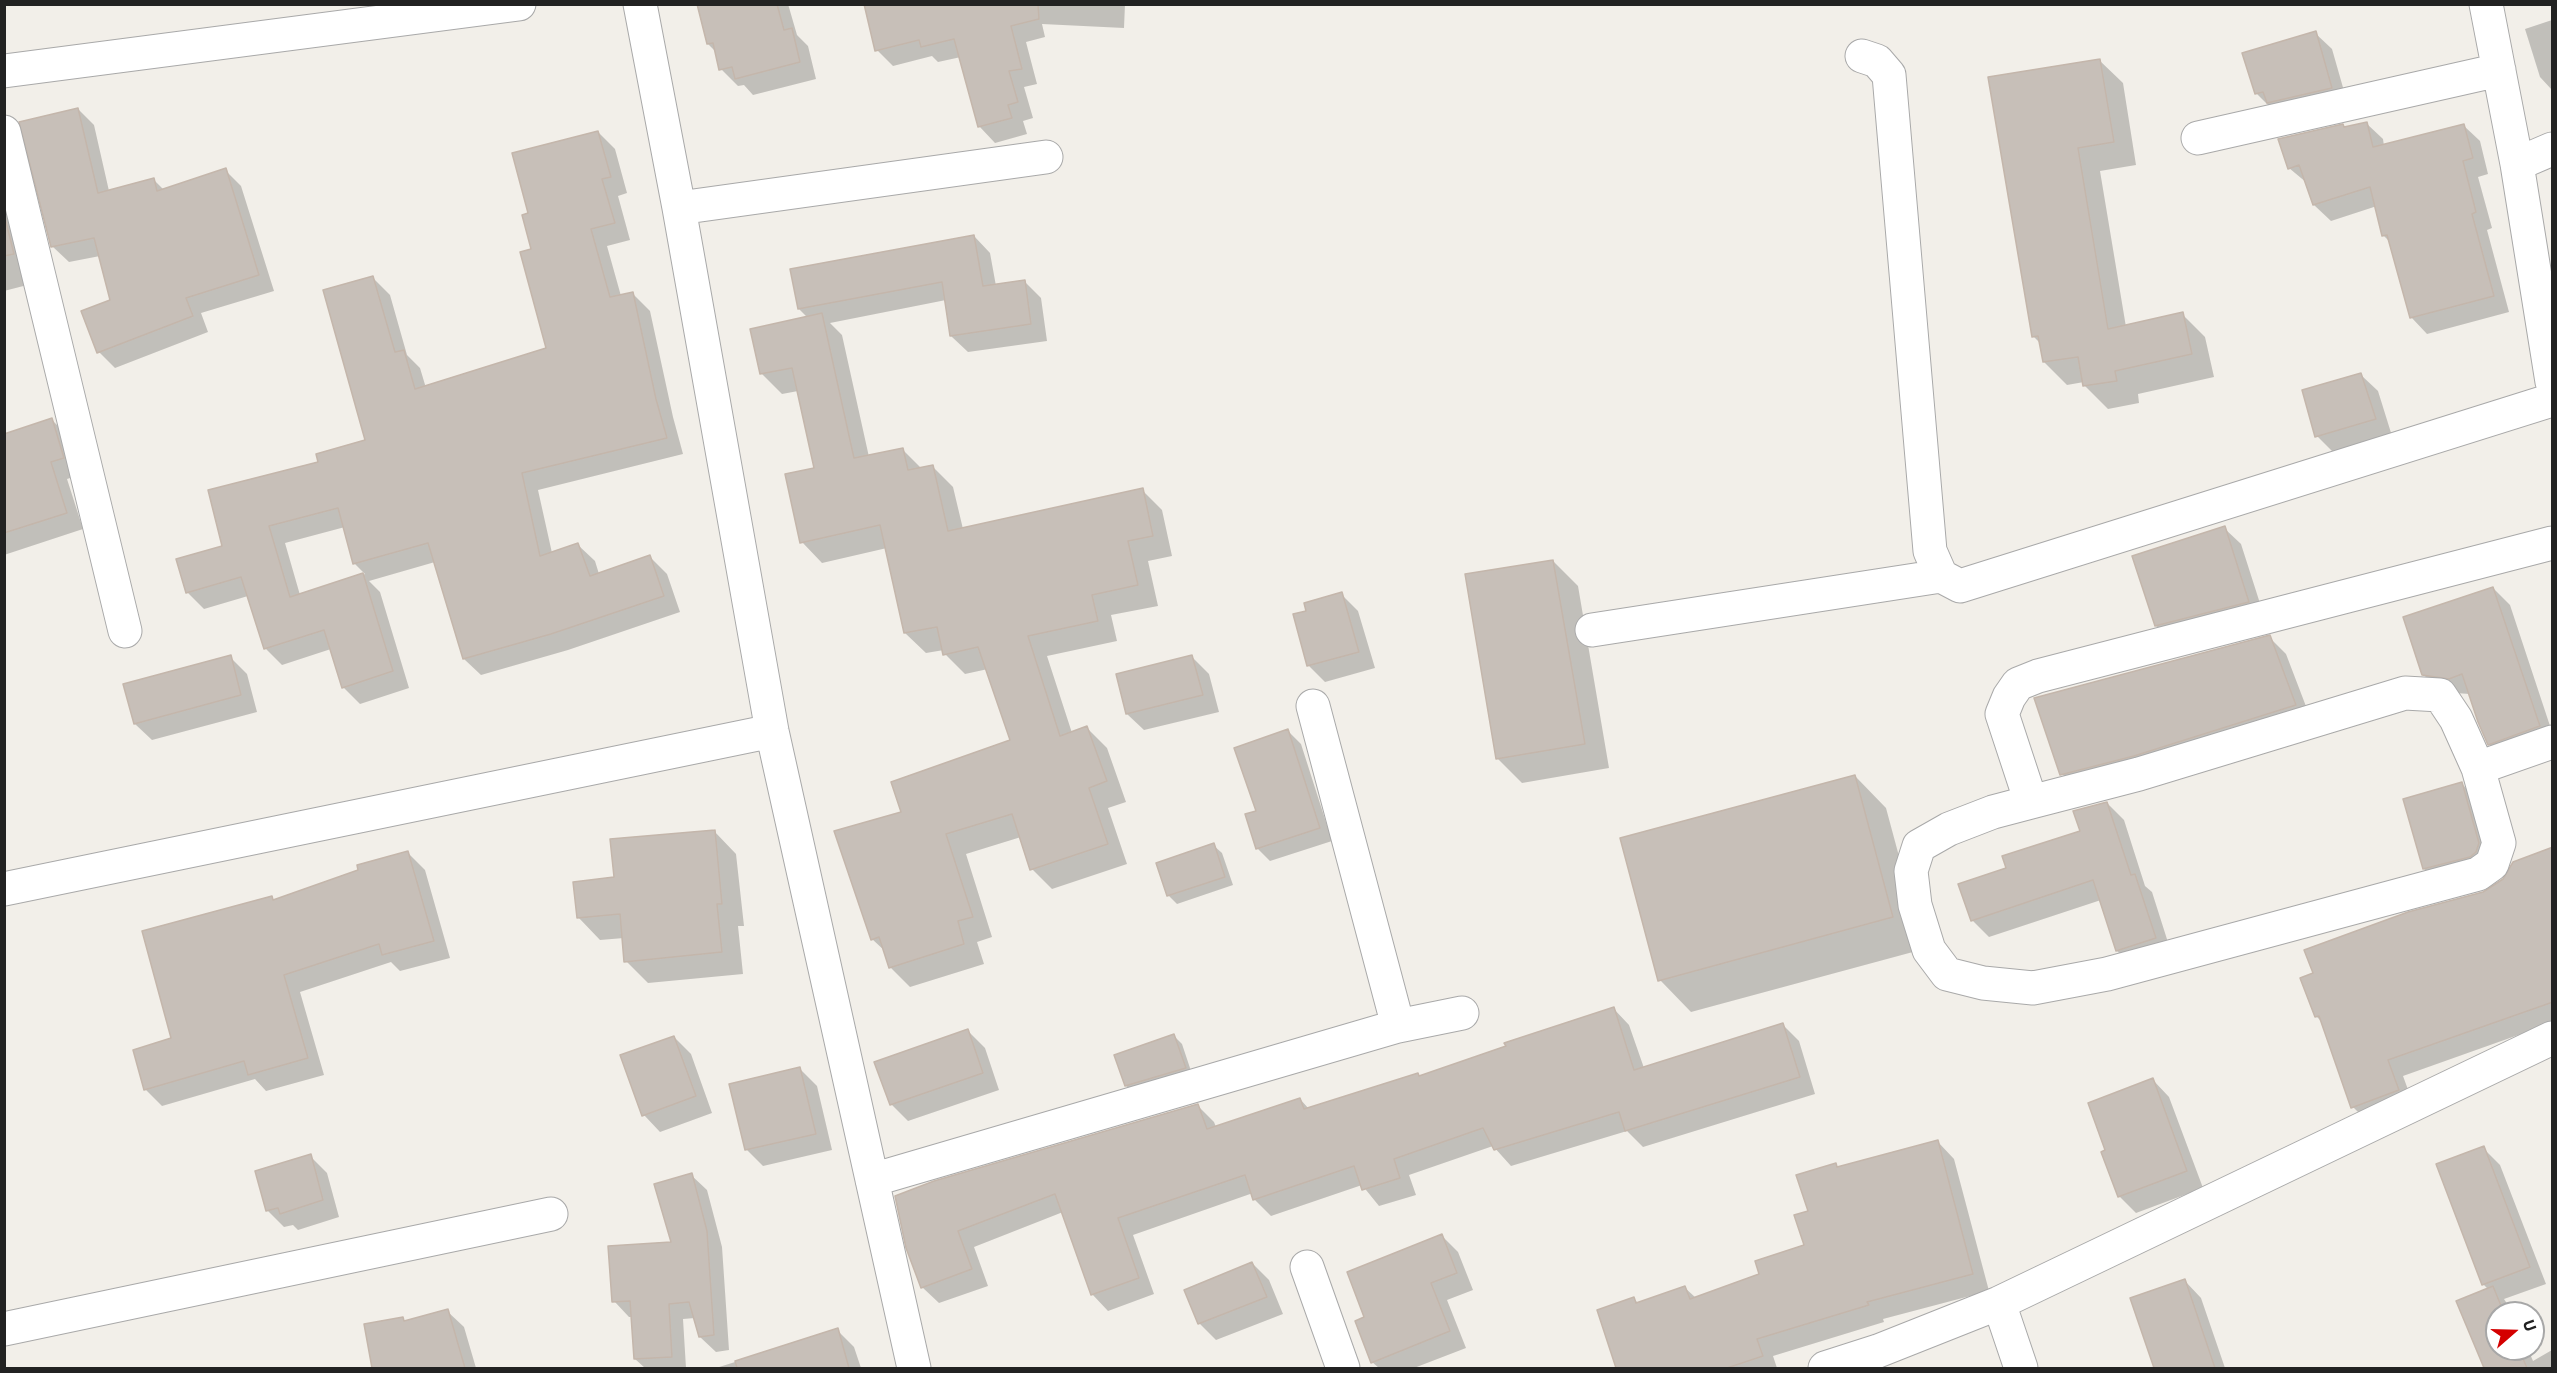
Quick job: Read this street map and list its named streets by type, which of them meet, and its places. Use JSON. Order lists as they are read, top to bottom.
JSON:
{
  "north": "right"
}
